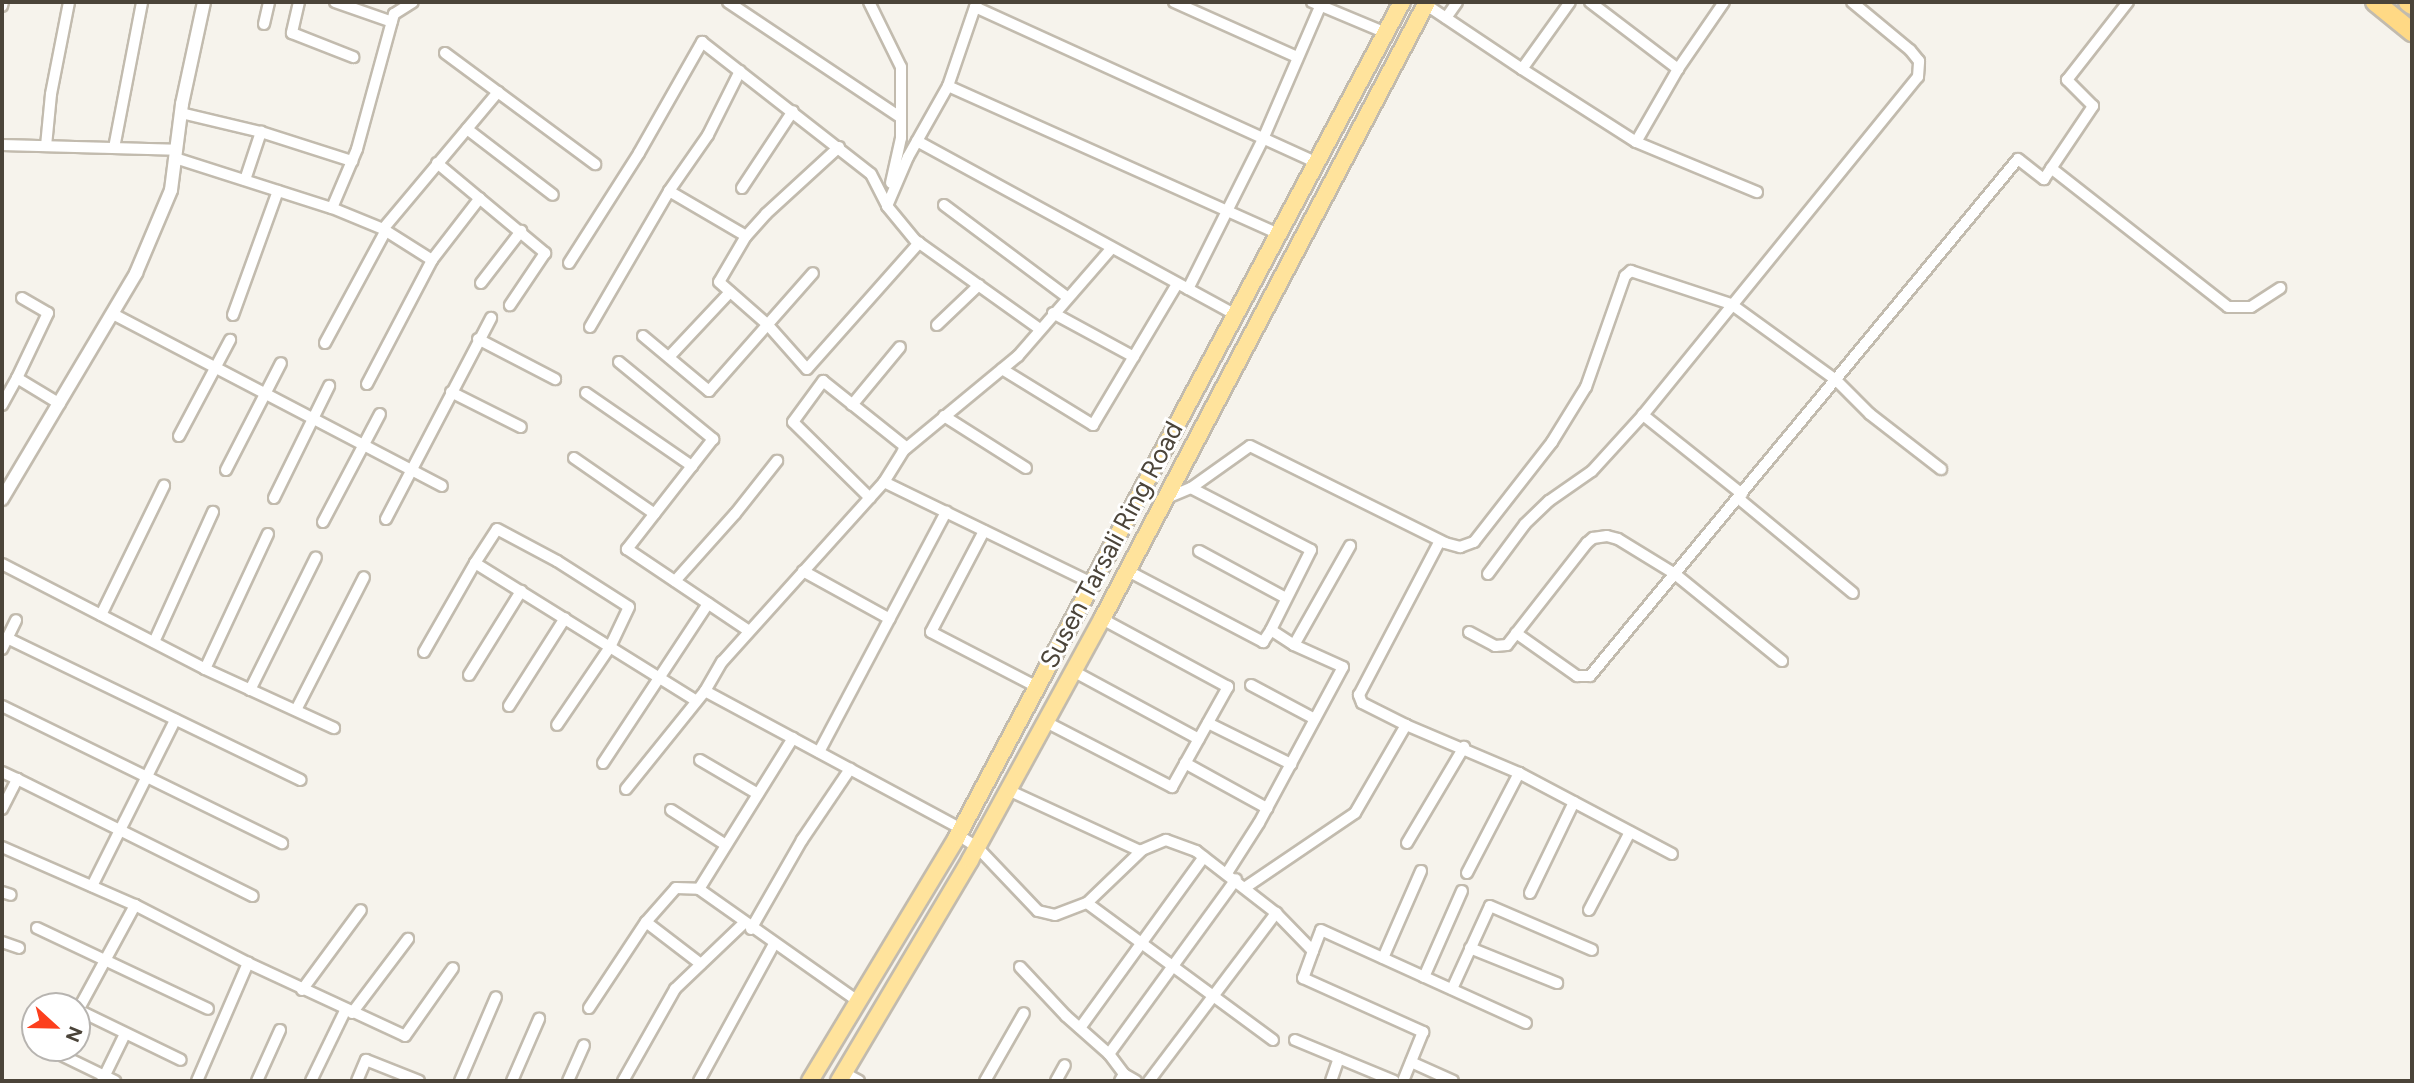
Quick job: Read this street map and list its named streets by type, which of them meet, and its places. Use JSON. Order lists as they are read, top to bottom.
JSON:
{
  "streets": {
    "main road": ["Susen Tarsali Ring Road"]
  },
  "north": "right"
}
